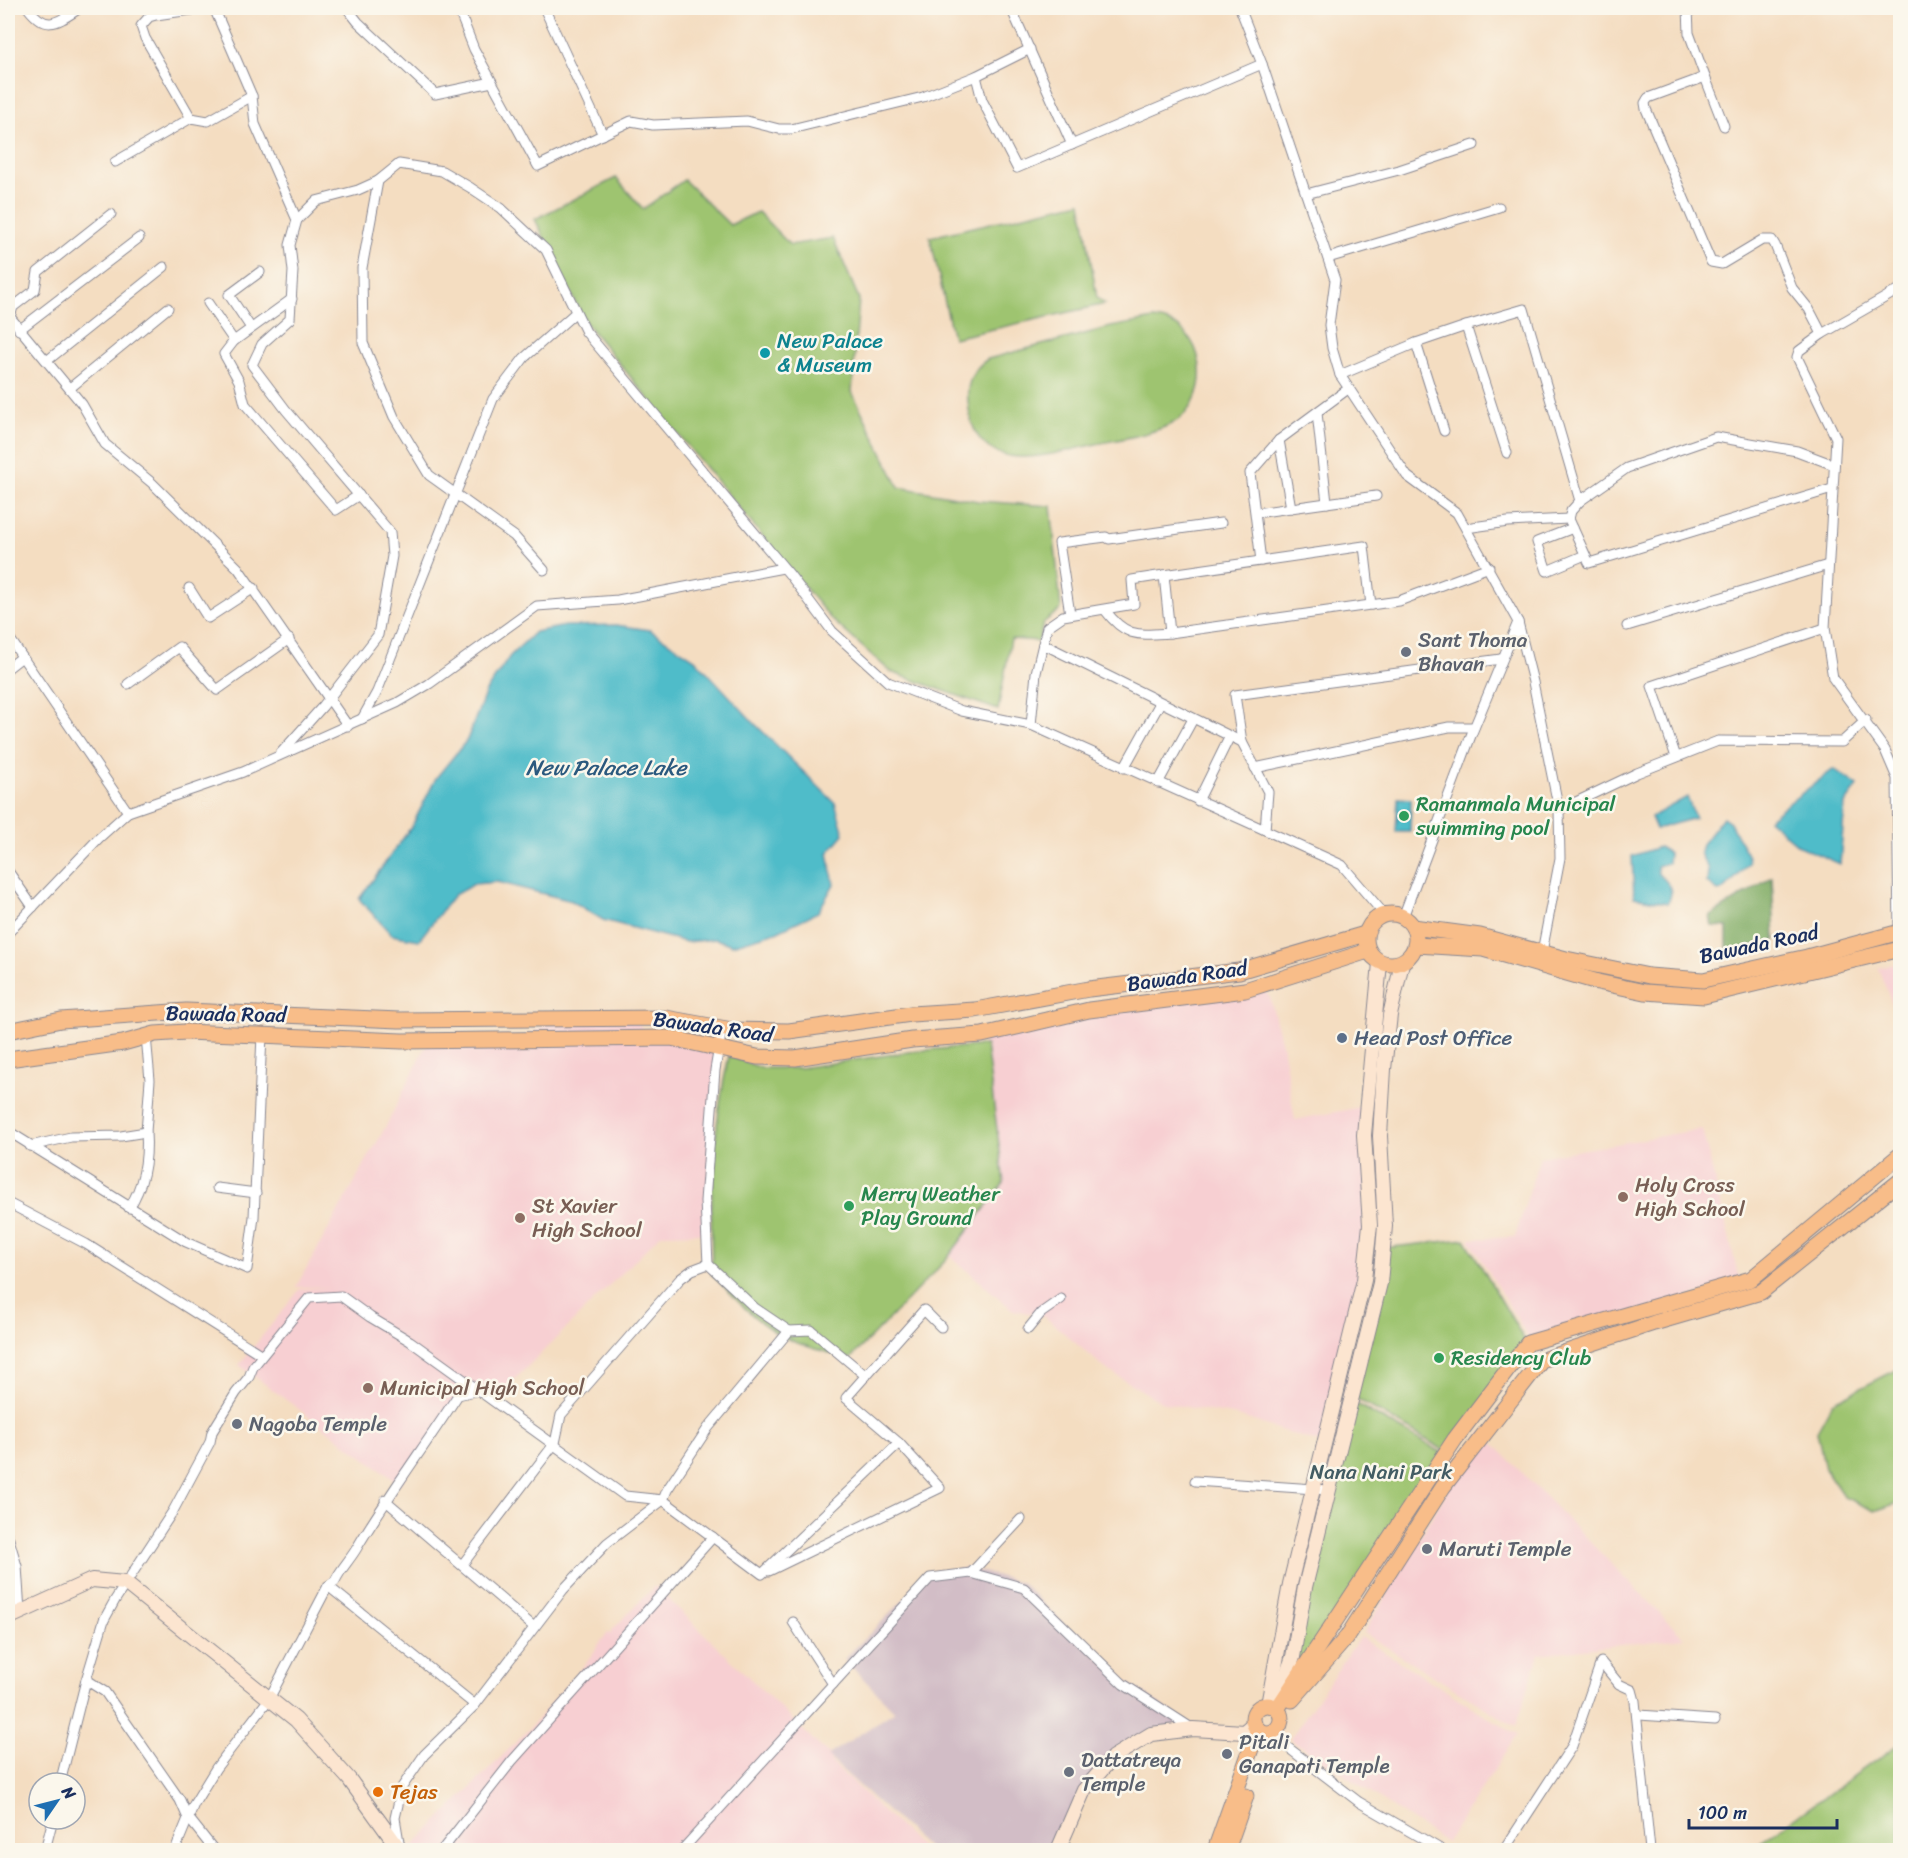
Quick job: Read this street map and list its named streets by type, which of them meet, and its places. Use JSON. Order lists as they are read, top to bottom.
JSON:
{
  "streets": {
    "main road": ["Bawada Road"]
  },
  "water": ["New Palace Lake"],
  "parks": ["Nana Nani Park"],
  "places": [
    "New Palace & Museum",
    "Sant Thoma Bhavan",
    "Ramanmala Municipal swimming pool",
    "Head Post Office",
    "Holy Cross High School",
    "Merry Weather Play Ground",
    "St Xavier High School",
    "Residency Club",
    "Municipal High School",
    "Nagoba Temple",
    "Maruti Temple",
    "Pitali Ganapati Temple",
    "Dattatreya Temple",
    "Tejas"
  ],
  "scale_bar": "100 m",
  "north": "top right"
}
